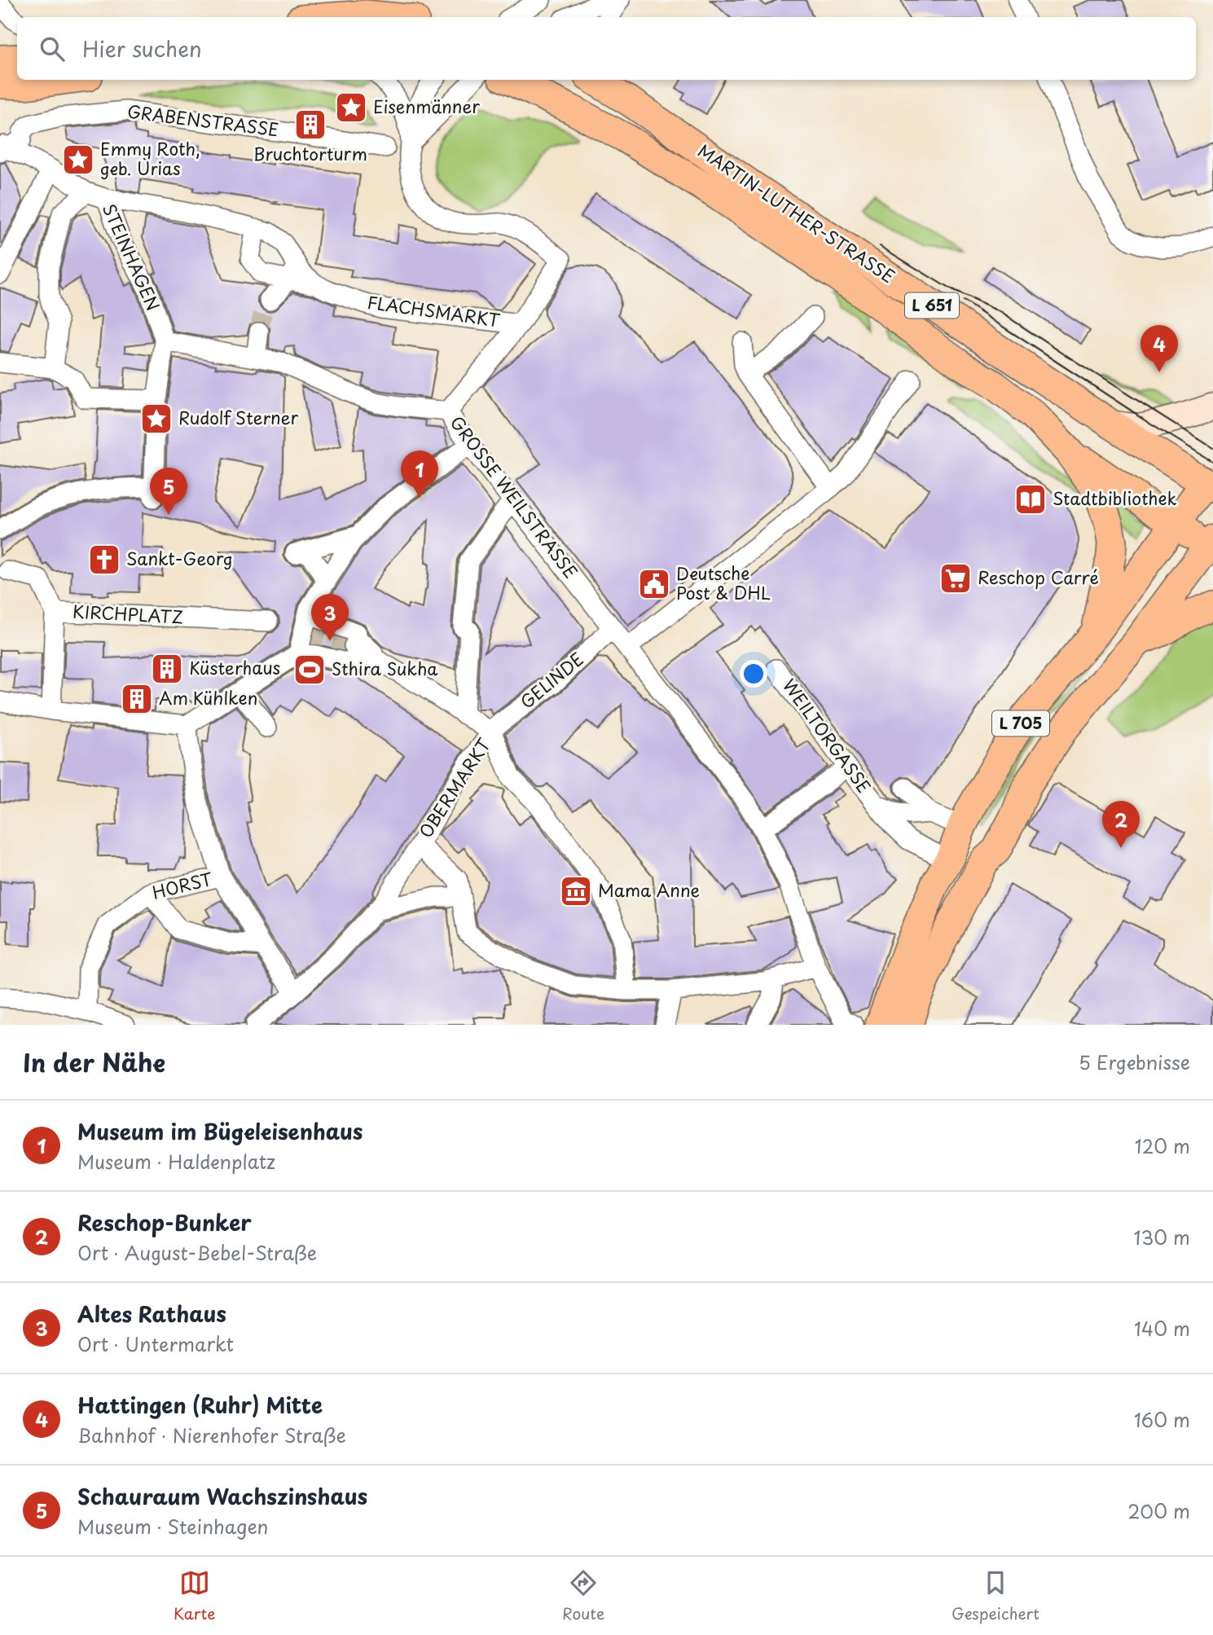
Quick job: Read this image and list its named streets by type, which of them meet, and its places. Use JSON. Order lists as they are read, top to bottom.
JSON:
{
  "streets": {
    "main road": ["MARTIN-LUTHER-STRASSE", "L 651", "L 705"],
    "street": [
      "GRABENSTRASSE",
      "STEINHAGEN",
      "FLACHSMARKT",
      "GROSSE WEILSTRASSE",
      "KIRCHPLATZ",
      "GELINDE",
      "WEILTORGASSE",
      "OBERMARKT",
      "HORST"
    ]
  },
  "crossings": [
    ["GRABENSTRASSE", "STEINHAGEN"],
    ["MARTIN-LUTHER-STRASSE", "L 651"],
    ["MARTIN-LUTHER-STRASSE", "L 705"],
    ["STEINHAGEN", "FLACHSMARKT"],
    ["FLACHSMARKT", "GROSSE WEILSTRASSE"],
    ["GROSSE WEILSTRASSE", "GELINDE"],
    ["GROSSE WEILSTRASSE", "OBERMARKT"],
    ["GELINDE", "OBERMARKT"],
    ["L 705", "WEILTORGASSE"]
  ],
  "places": {
    "place": ["Eisenmänner", "Emmy Roth, geb. Urias", "Rudolf Sterner"],
    "building": ["Bruchtorturm", "Küsterhaus", "Am Kühlken"],
    "library": ["Stadtbibliothek"],
    "church": ["Sankt-Georg"],
    "supermarket": ["Reschop Carré"],
    "public building": ["Deutsche Post & DHL"],
    "sports": ["Sthira Sukha"],
    "museum": ["Mama Anne"]
  },
  "page": {
    "search": "Hier suchen",
    "pins": [
      "4",
      "1",
      "5",
      "3",
      "2"
    ],
    "heading": ["In der Nähe", "5 Ergebnisse"],
    "list": [
      {
        "mark": "1",
        "name": "Museum im Bügeleisenhaus",
        "note": "Museum · Haldenplatz",
        "value": "120 m"
      },
      {
        "mark": "2",
        "name": "Reschop-Bunker",
        "note": "Ort · August-Bebel-Straße",
        "value": "130 m"
      },
      {
        "mark": "3",
        "name": "Altes Rathaus",
        "note": "Ort · Untermarkt",
        "value": "140 m"
      },
      {
        "mark": "4",
        "name": "Hattingen (Ruhr) Mitte",
        "note": "Bahnhof · Nierenhofer Straße",
        "value": "160 m"
      },
      {
        "mark": "5",
        "name": "Schauraum Wachszinshaus",
        "note": "Museum · Steinhagen",
        "value": "200 m"
      }
    ],
    "nav": ["Karte", "Route", "Gespeichert"]
  }
}
